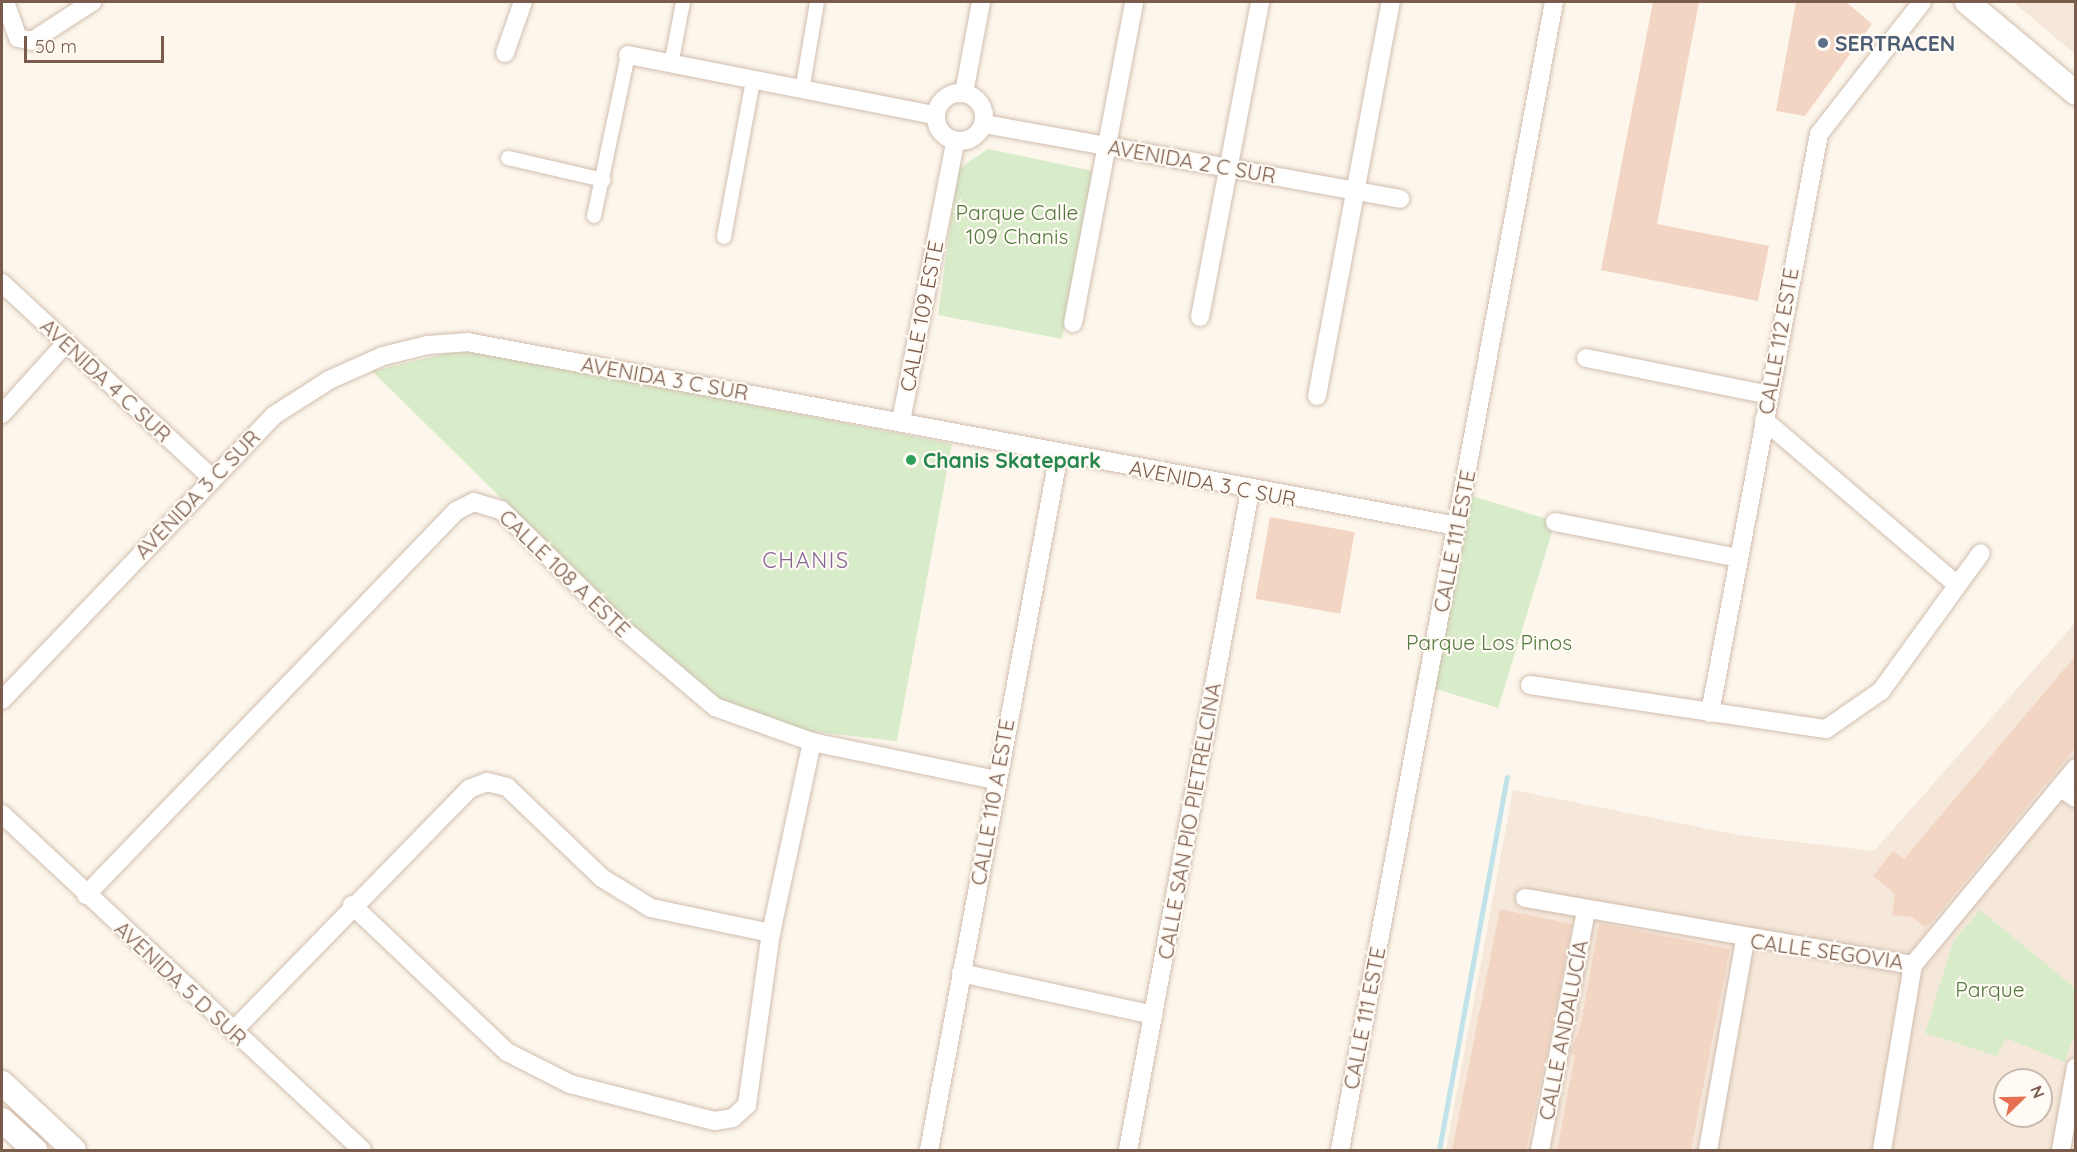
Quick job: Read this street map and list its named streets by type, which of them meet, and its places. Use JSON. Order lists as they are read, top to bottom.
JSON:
{
  "streets": {
    "street": [
      "AVENIDA 2 C SUR",
      "CALLE 109 ESTE",
      "CALLE 112 ESTE",
      "AVENIDA 3 C SUR",
      "AVENIDA 4 C SUR",
      "CALLE 111 ESTE",
      "CALLE 108 A ESTE",
      "CALLE 110 A ESTE",
      "CALLE SAN PIO PIETRELCINA",
      "CALLE SEGOVIA",
      "AVENIDA 5 D SUR",
      "CALLE ANDALUCÍA"
    ]
  },
  "crossings": [
    ["AVENIDA 2 C SUR", "CALLE 109 ESTE"],
    ["CALLE 109 ESTE", "AVENIDA 3 C SUR"],
    ["AVENIDA 3 C SUR", "AVENIDA 4 C SUR"],
    ["AVENIDA 3 C SUR", "CALLE 111 ESTE"],
    ["AVENIDA 3 C SUR", "CALLE 110 A ESTE"],
    ["AVENIDA 3 C SUR", "CALLE SAN PIO PIETRELCINA"],
    ["CALLE 108 A ESTE", "CALLE 110 A ESTE"],
    ["CALLE 108 A ESTE", "AVENIDA 5 D SUR"],
    ["CALLE SEGOVIA", "CALLE ANDALUCÍA"]
  ],
  "districts": ["CHANIS"],
  "parks": ["Parque Calle 109 Chanis", "Parque Los Pinos", "Parque"],
  "places": ["SERTRACEN", "Chanis Skatepark"],
  "scale_bar": "50 m",
  "north": "top right"
}
